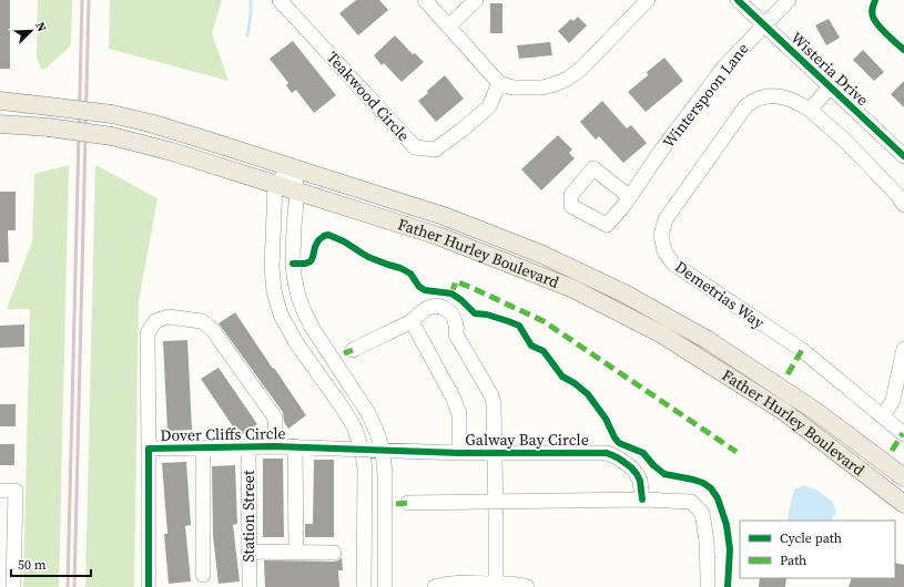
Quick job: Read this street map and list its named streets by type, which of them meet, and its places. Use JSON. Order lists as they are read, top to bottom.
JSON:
{
  "streets": {
    "main road": ["Father Hurley Boulevard"],
    "street": [
      "Wisteria Drive",
      "Winterspoon Lane",
      "Teakwood Circle",
      "Demetrias Way",
      "Dover Cliffs Circle",
      "Galway Bay Circle",
      "Station Street"
    ]
  },
  "crossings": [
    ["Wisteria Drive", "Winterspoon Lane"],
    ["Dover Cliffs Circle", "Galway Bay Circle"],
    ["Dover Cliffs Circle", "Station Street"]
  ],
  "legend": ["Cycle path", "Path"],
  "scale_bar": "50 m",
  "north": "top right"
}
